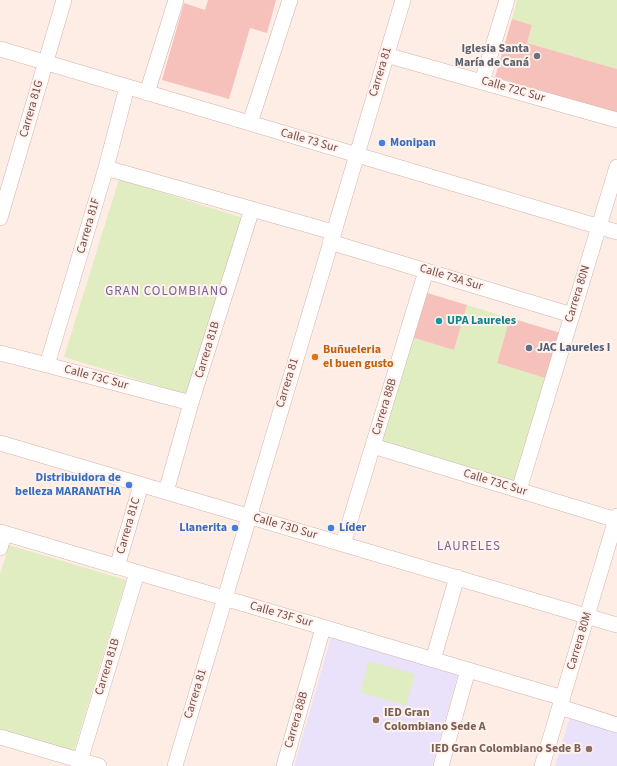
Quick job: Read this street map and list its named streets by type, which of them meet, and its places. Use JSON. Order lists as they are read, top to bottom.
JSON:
{
  "streets": {
    "street": [
      "Carrera 81",
      "Calle 72C Sur",
      "Carrera 81G",
      "Calle 73 Sur",
      "Carrera 81F",
      "Calle 73A Sur",
      "Carrera 80N",
      "Carrera 81B",
      "Calle 73C Sur",
      "Carrera 88B",
      "Carrera 81C",
      "Calle 73D Sur",
      "Calle 73F Sur",
      "Carrera 80M"
    ]
  },
  "crossings": [
    ["Carrera 81", "Calle 72C Sur"],
    ["Carrera 81", "Calle 73 Sur"],
    ["Carrera 81", "Calle 73A Sur"],
    ["Carrera 81", "Calle 73D Sur"],
    ["Carrera 81", "Calle 73F Sur"],
    ["Carrera 81G", "Calle 73 Sur"],
    ["Calle 73 Sur", "Carrera 81F"],
    ["Calle 73 Sur", "Carrera 80N"],
    ["Carrera 81F", "Calle 73A Sur"],
    ["Carrera 81F", "Calle 73C Sur"],
    ["Calle 73A Sur", "Carrera 80N"],
    ["Calle 73A Sur", "Carrera 81B"],
    ["Calle 73A Sur", "Carrera 88B"],
    ["Carrera 80N", "Calle 73C Sur"],
    ["Carrera 81B", "Calle 73C Sur"],
    ["Carrera 81B", "Calle 73D Sur"],
    ["Carrera 81B", "Calle 73F Sur"],
    ["Calle 73C Sur", "Carrera 88B"],
    ["Calle 73C Sur", "Carrera 80M"],
    ["Carrera 88B", "Calle 73D Sur"],
    ["Carrera 88B", "Calle 73F Sur"],
    ["Carrera 81C", "Calle 73D Sur"],
    ["Carrera 81C", "Calle 73F Sur"],
    ["Calle 73D Sur", "Carrera 80M"],
    ["Calle 73F Sur", "Carrera 80M"]
  ],
  "districts": ["GRAN COLOMBIANO", "LAURELES"],
  "places": [
    "Iglesia Santa María de Caná",
    "Monipan",
    "UPA Laureles",
    "JAC Laureles I",
    "Buñueleria el buen gusto",
    "Distribuidora de belleza MARANATHA",
    "Llanerita",
    "Líder",
    "IED Gran Colombiano Sede A",
    "IED Gran Colombiano Sede B"
  ]
}
